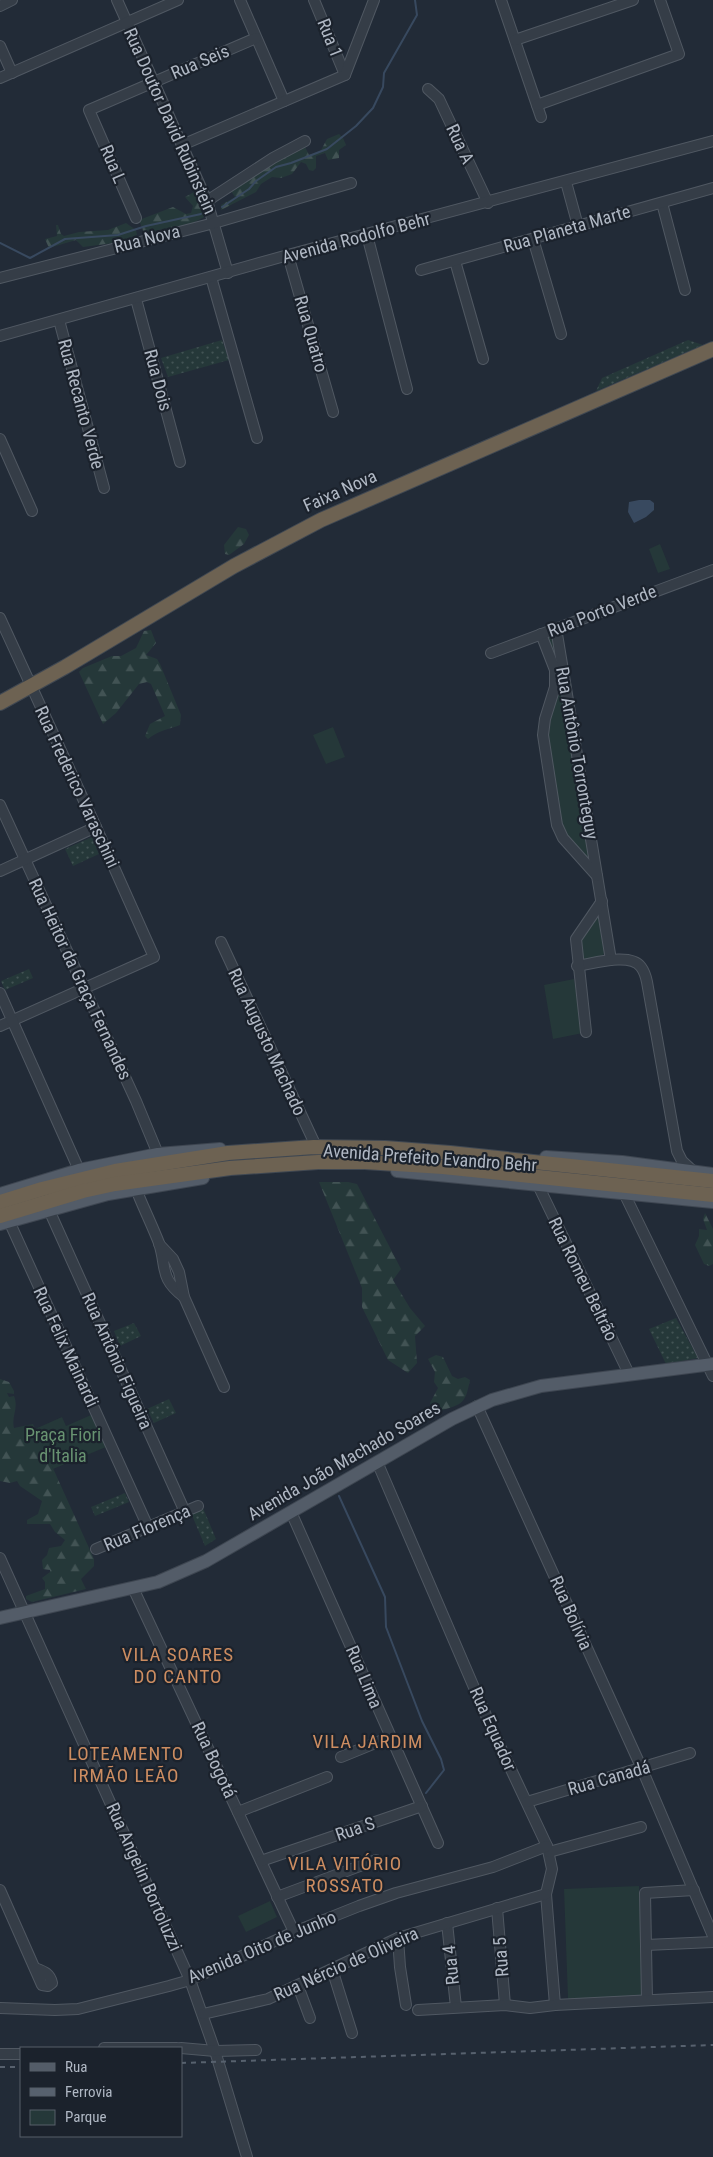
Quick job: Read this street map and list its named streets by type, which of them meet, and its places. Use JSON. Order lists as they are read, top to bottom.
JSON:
{
  "streets": {
    "highway": ["Faixa Nova", "Avenida Prefeito Evandro Behr"],
    "main road": ["Avenida João Machado Soares"],
    "street": [
      "Rua 1",
      "Rua Seis",
      "Rua Doutor David Rubinstein",
      "Rua A",
      "Rua L",
      "Rua Planeta Marte",
      "Avenida Rodolfo Behr",
      "Rua Nova",
      "Rua Quatro",
      "Rua Dois",
      "Rua Recanto Verde",
      "Rua Porto Verde",
      "Rua Antônio Torronteguy",
      "Rua Frederico Varaschini",
      "Rua Heitor da Graça Fernandes",
      "Rua Augusto Machado",
      "Rua Romeu Beltrão",
      "Rua Felix Mainardi",
      "Rua Antônio Figueira",
      "Rua Florença",
      "Rua Bolívia",
      "Rua Lima",
      "Rua Equador",
      "Rua Bogotá",
      "Rua Canadá",
      "Rua S",
      "Rua Angelin Bortoluzzi",
      "Avenida Oito de Junho",
      "Rua 5",
      "Rua Nércio de Oliveira",
      "Rua 4"
    ]
  },
  "crossings": [
    ["Rua Seis", "Rua Doutor David Rubinstein"],
    ["Rua Seis", "Rua L"],
    ["Rua Doutor David Rubinstein", "Avenida Rodolfo Behr"],
    ["Rua Doutor David Rubinstein", "Rua Nova"],
    ["Rua A", "Avenida Rodolfo Behr"],
    ["Avenida Rodolfo Behr", "Rua Quatro"],
    ["Avenida Rodolfo Behr", "Rua Dois"],
    ["Avenida Rodolfo Behr", "Rua Recanto Verde"],
    ["Faixa Nova", "Rua Frederico Varaschini"],
    ["Rua Porto Verde", "Rua Antônio Torronteguy"],
    ["Rua Frederico Varaschini", "Rua Heitor da Graça Fernandes"],
    ["Rua Heitor da Graça Fernandes", "Avenida Prefeito Evandro Behr"],
    ["Rua Augusto Machado", "Avenida Prefeito Evandro Behr"],
    ["Avenida Prefeito Evandro Behr", "Rua Romeu Beltrão"],
    ["Avenida Prefeito Evandro Behr", "Rua Felix Mainardi"],
    ["Avenida Prefeito Evandro Behr", "Rua Antônio Figueira"],
    ["Rua Romeu Beltrão", "Avenida João Machado Soares"],
    ["Rua Felix Mainardi", "Rua Florença"],
    ["Rua Antônio Figueira", "Rua Florença"],
    ["Avenida João Machado Soares", "Rua Bolívia"],
    ["Avenida João Machado Soares", "Rua Lima"],
    ["Avenida João Machado Soares", "Rua Equador"],
    ["Avenida João Machado Soares", "Rua Bogotá"],
    ["Avenida João Machado Soares", "Rua Angelin Bortoluzzi"],
    ["Rua Bolívia", "Rua Canadá"],
    ["Rua Lima", "Rua S"],
    ["Rua Equador", "Rua Canadá"],
    ["Rua Equador", "Avenida Oito de Junho"],
    ["Rua Equador", "Rua Nércio de Oliveira"],
    ["Rua Bogotá", "Rua S"],
    ["Rua Bogotá", "Avenida Oito de Junho"],
    ["Rua Angelin Bortoluzzi", "Avenida Oito de Junho"],
    ["Rua Angelin Bortoluzzi", "Rua Nércio de Oliveira"],
    ["Rua 5", "Rua Nércio de Oliveira"],
    ["Rua Nércio de Oliveira", "Rua 4"]
  ],
  "districts": [
    "VILA SOARES DO CANTO",
    "VILA JARDIM",
    "LOTEAMENTO IRMÃO LEÃO",
    "VILA VITÓRIO ROSSATO"
  ],
  "parks": ["Praça Fiori d'Italia"],
  "legend": ["Rua", "Ferrovia", "Parque"]
}
